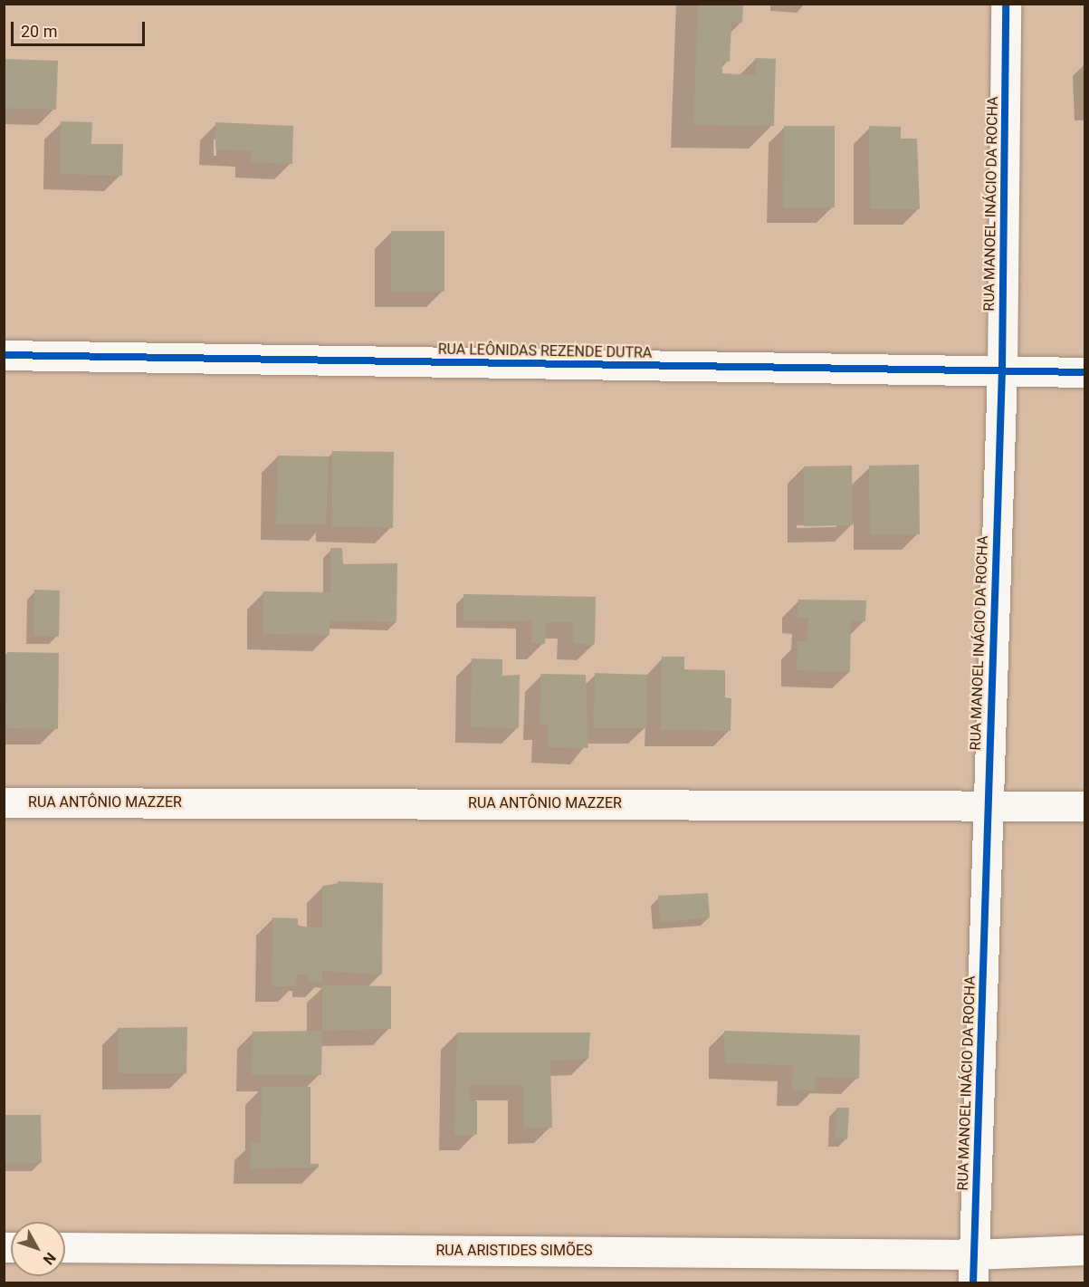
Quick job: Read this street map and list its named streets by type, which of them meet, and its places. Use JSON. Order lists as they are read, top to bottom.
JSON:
{
  "streets": {
    "street": [
      "RUA MANOEL INÁCIO DA ROCHA",
      "RUA LEÔNIDAS REZENDE DUTRA",
      "RUA ANTÔNIO MAZZER",
      "RUA ARISTIDES SIMÕES"
    ]
  },
  "crossings": [
    ["RUA MANOEL INÁCIO DA ROCHA", "RUA LEÔNIDAS REZENDE DUTRA"],
    ["RUA MANOEL INÁCIO DA ROCHA", "RUA ANTÔNIO MAZZER"],
    ["RUA MANOEL INÁCIO DA ROCHA", "RUA ARISTIDES SIMÕES"]
  ],
  "scale_bar": "20 m",
  "north": "bottom right"
}
